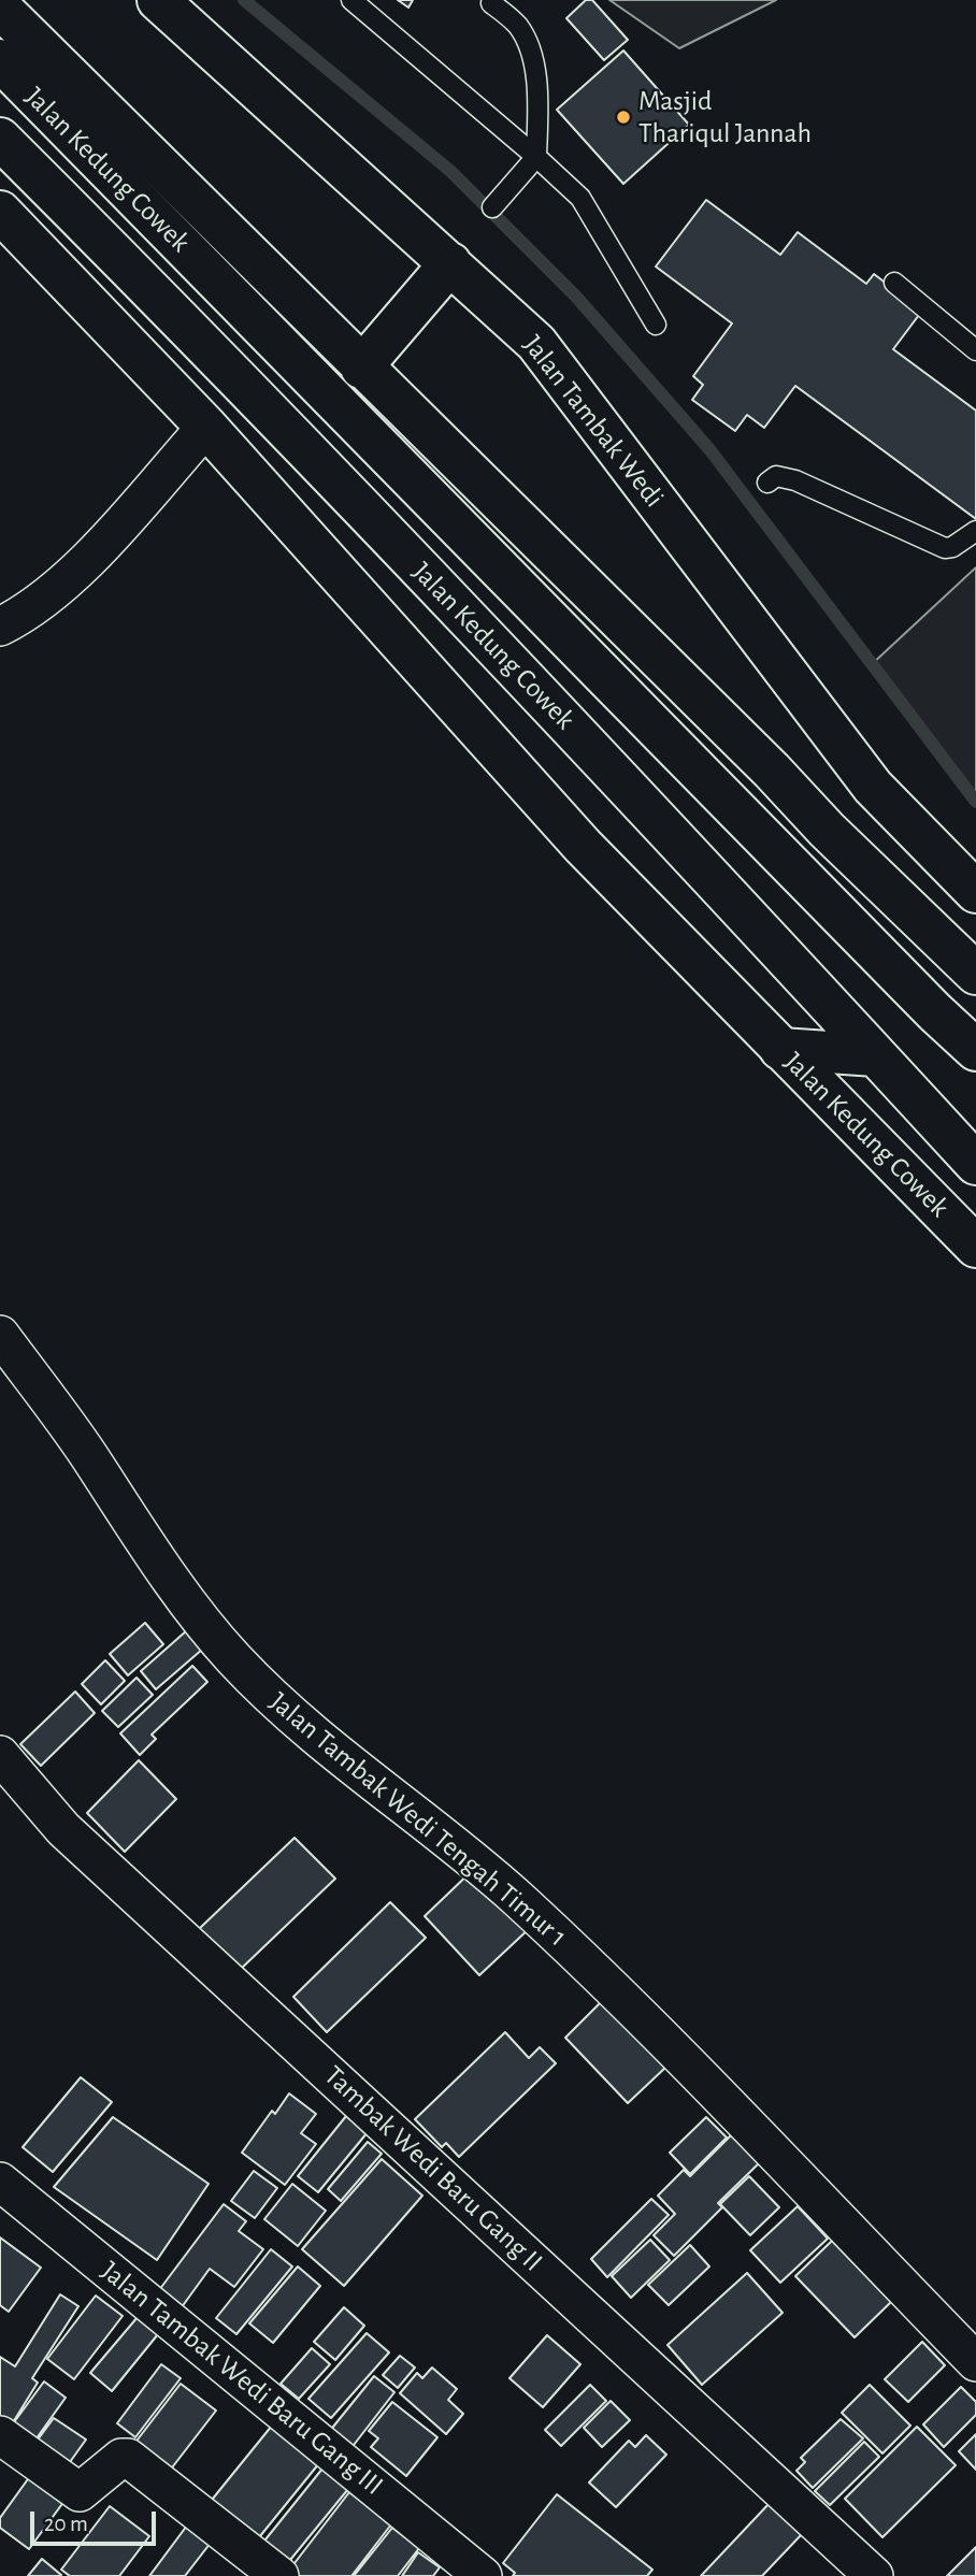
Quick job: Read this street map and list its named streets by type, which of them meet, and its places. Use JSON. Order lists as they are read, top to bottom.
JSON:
{
  "streets": {
    "main road": ["Jalan Kedung Cowek", "Jalan Tambak Wedi"],
    "street": ["Jalan Tambak Wedi Tengah Timur 1", "Tambak Wedi Baru Gang II", "Jalan Tambak Wedi Baru Gang III"]
  },
  "places": ["Masjid Thariqul Jannah"],
  "scale_bar": "20 m"
}
